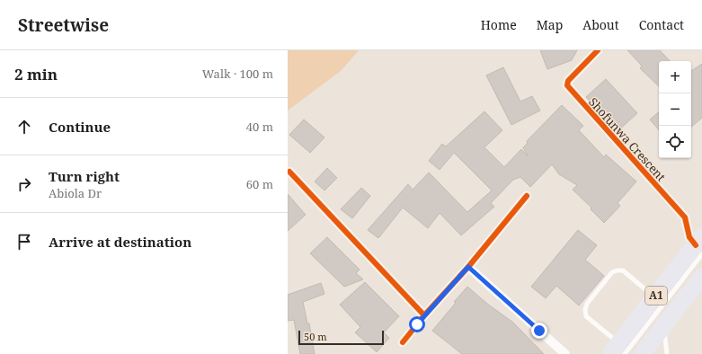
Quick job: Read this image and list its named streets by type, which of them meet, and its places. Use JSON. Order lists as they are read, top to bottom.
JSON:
{
  "streets": {
    "highway": ["A1"],
    "street": ["Shofunwa Crescent"]
  },
  "crossings": [
    ["Shofunwa Crescent", "A1"]
  ],
  "scale_bar": "50 m",
  "page": {
    "header": "Streetwise",
    "nav": [
      "Home",
      "Map",
      "About",
      "Contact"
    ],
    "heading": ["2 min", "Walk · 100 m"],
    "map_buttons": ["+", "−"],
    "list": [
      ["Continue", "40 m"],
      ["Turn right", "Abiola Dr", "60 m"],
      "Arrive at destination"
    ],
    "scale": "50 m"
  }
}
